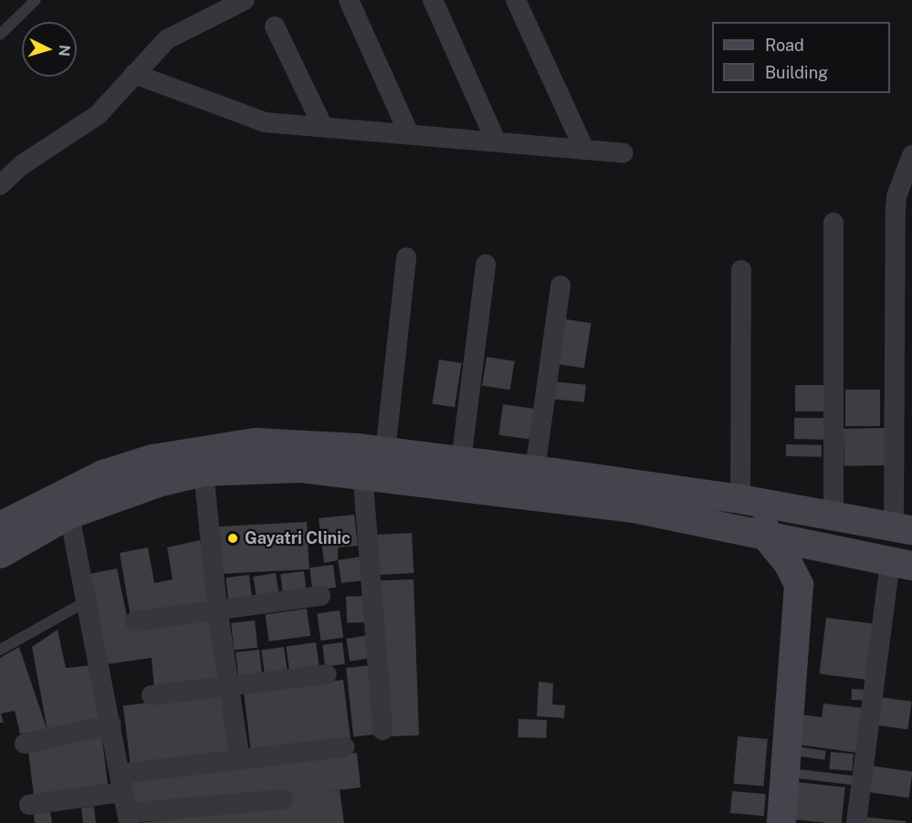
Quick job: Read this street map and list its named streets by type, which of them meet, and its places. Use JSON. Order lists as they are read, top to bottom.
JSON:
{
  "places": ["Gayatri Clinic"],
  "legend": ["Road", "Building"],
  "north": "right"
}
